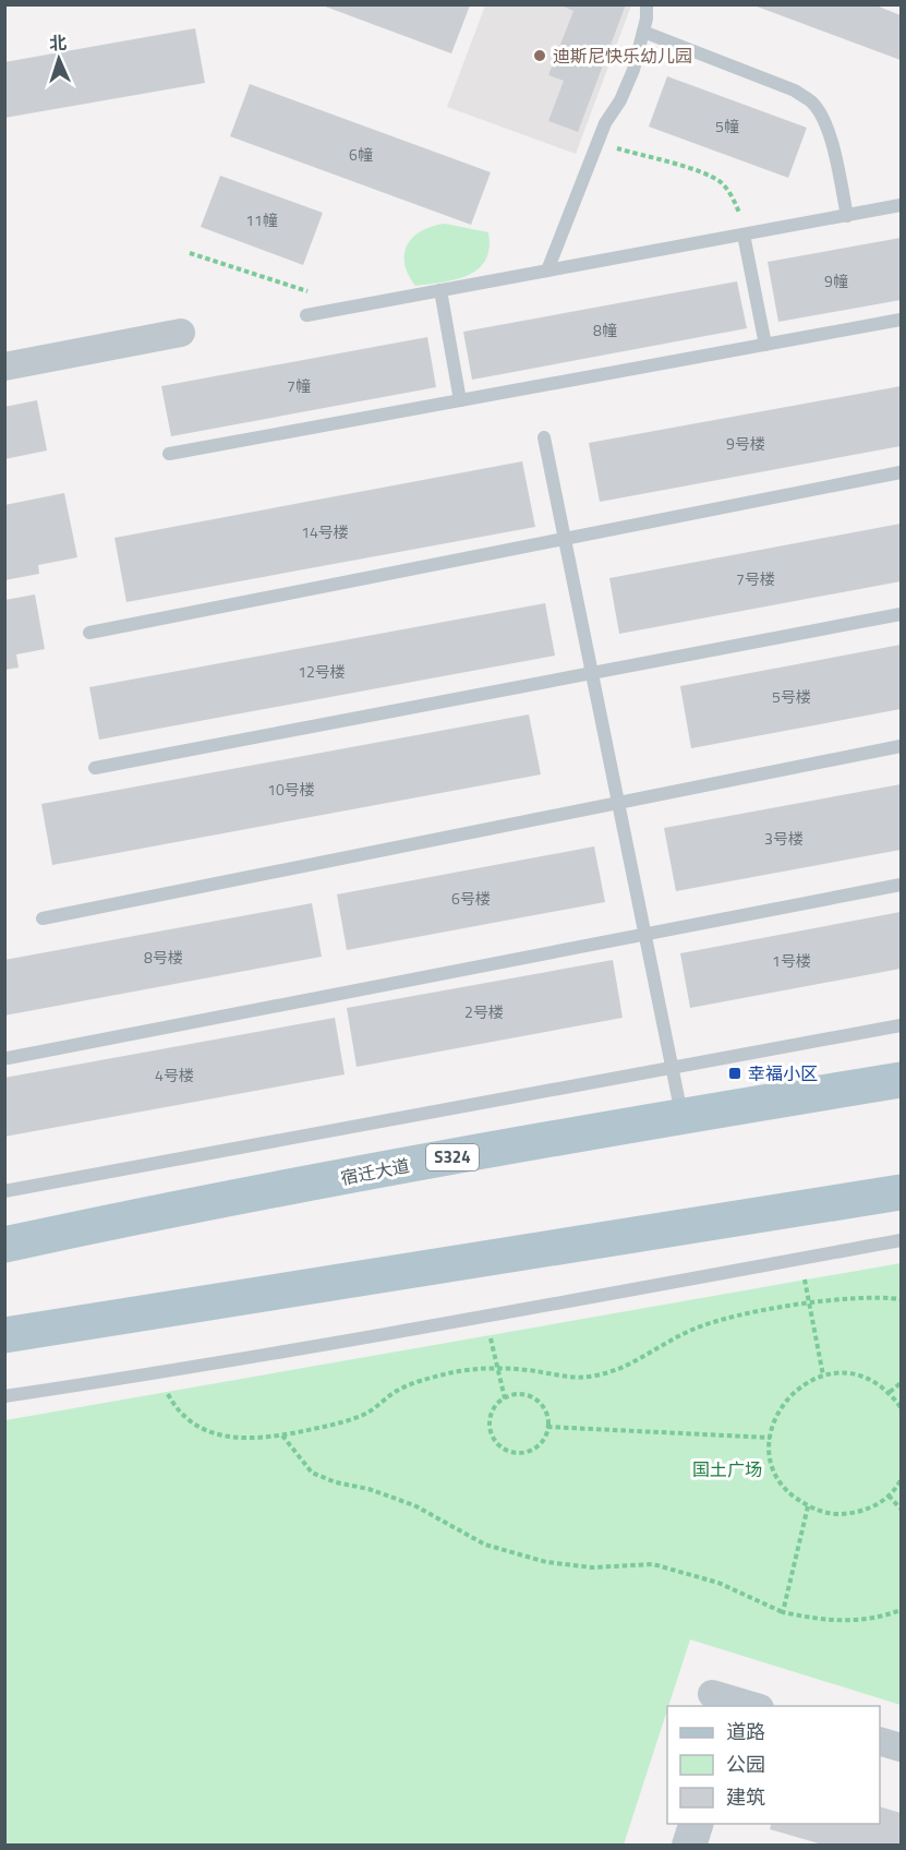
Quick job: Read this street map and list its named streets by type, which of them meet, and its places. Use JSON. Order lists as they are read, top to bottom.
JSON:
{
  "streets": {
    "main road": ["S324", "宿迁大道"]
  },
  "parks": ["国土广场"],
  "places": {
    "other": ["迪斯尼快乐幼儿园"],
    "transit": ["幸福小区"]
  },
  "house_numbers": [
    "5幢",
    "6幢",
    "11幢",
    "9幢",
    "8幢",
    "7幢",
    "9号楼",
    "14号楼",
    "7号楼",
    "12号楼",
    "5号楼",
    "10号楼",
    "3号楼",
    "6号楼",
    "8号楼",
    "1号楼",
    "2号楼",
    "4号楼"
  ],
  "legend": ["道路", "公园", "建筑"],
  "north": "top"
}
